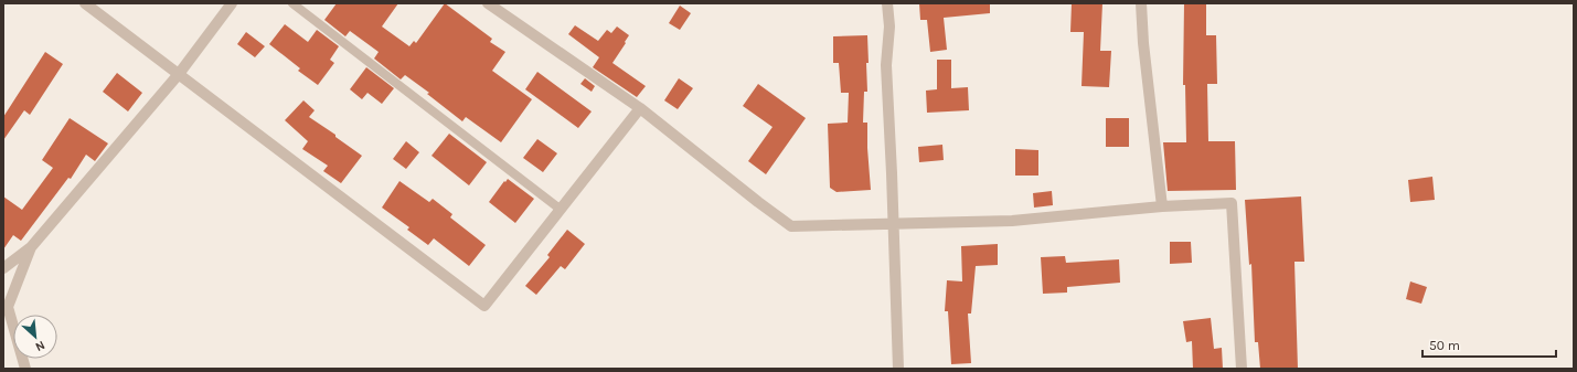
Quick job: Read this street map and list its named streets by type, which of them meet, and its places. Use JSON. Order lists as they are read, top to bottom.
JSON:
{
  "scale_bar": "50 m",
  "north": "bottom right"
}
